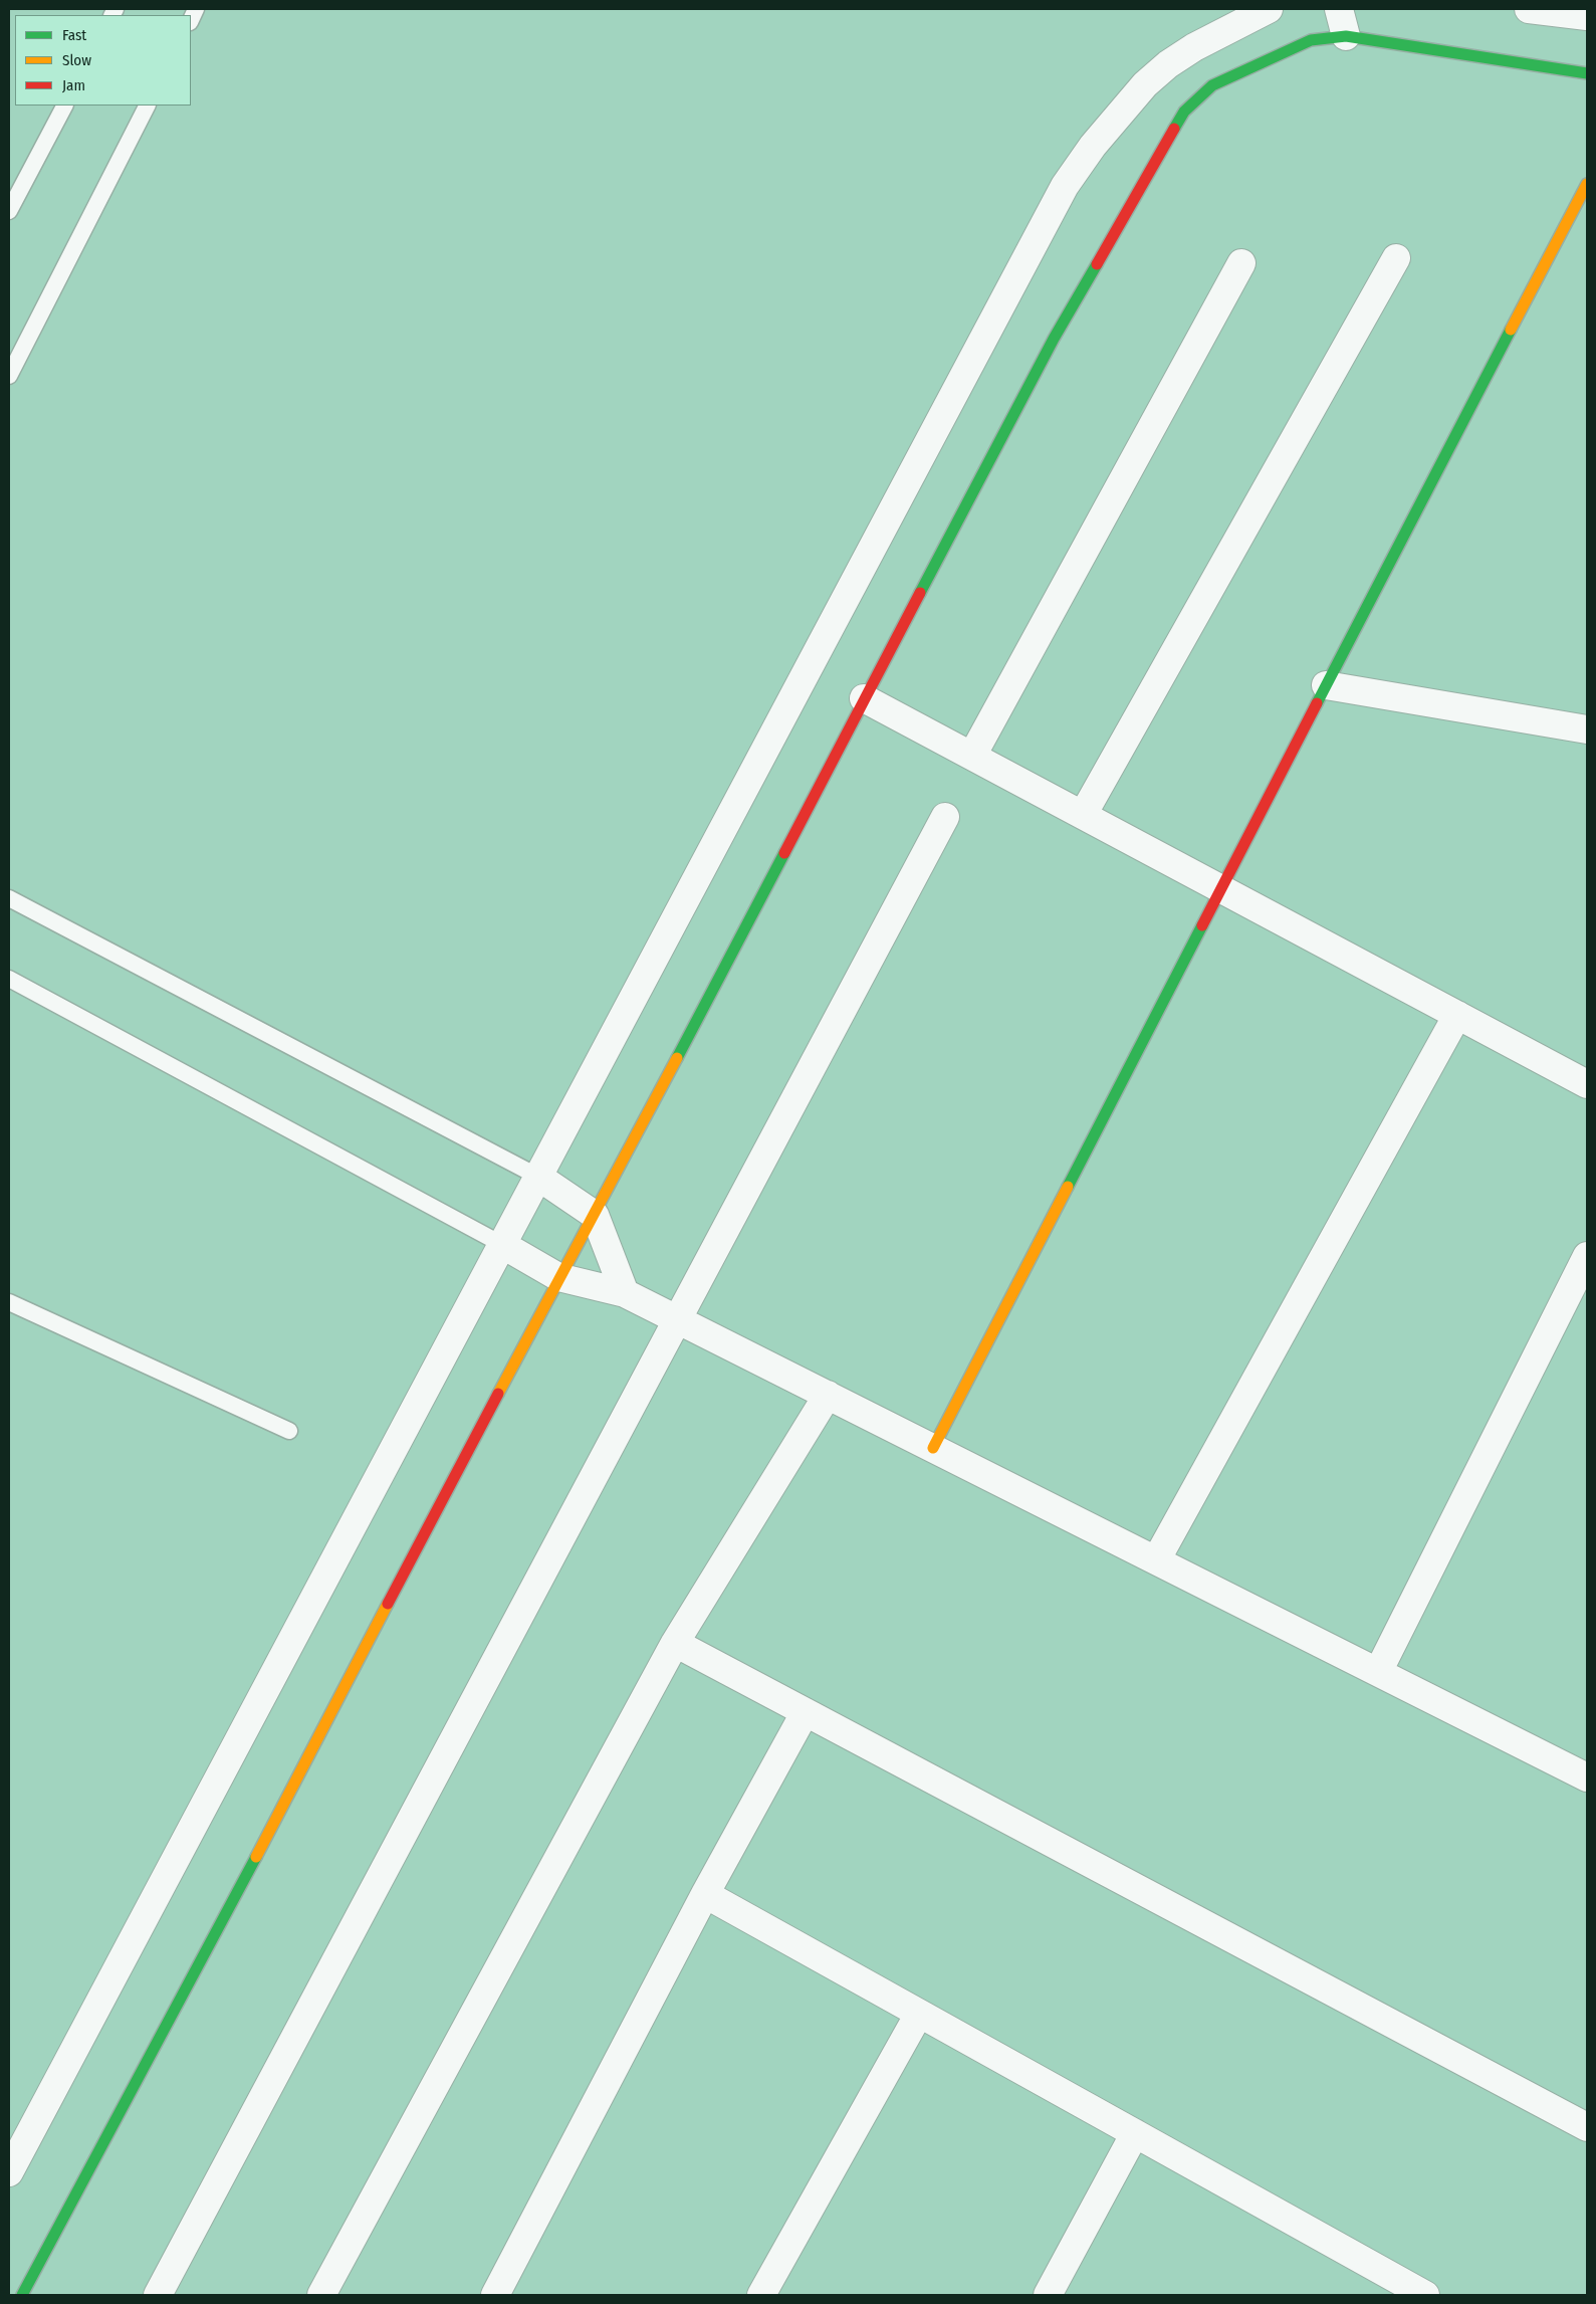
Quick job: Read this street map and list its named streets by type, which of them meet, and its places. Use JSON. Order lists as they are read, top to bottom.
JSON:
{
  "legend": ["Fast", "Slow", "Jam"]
}
